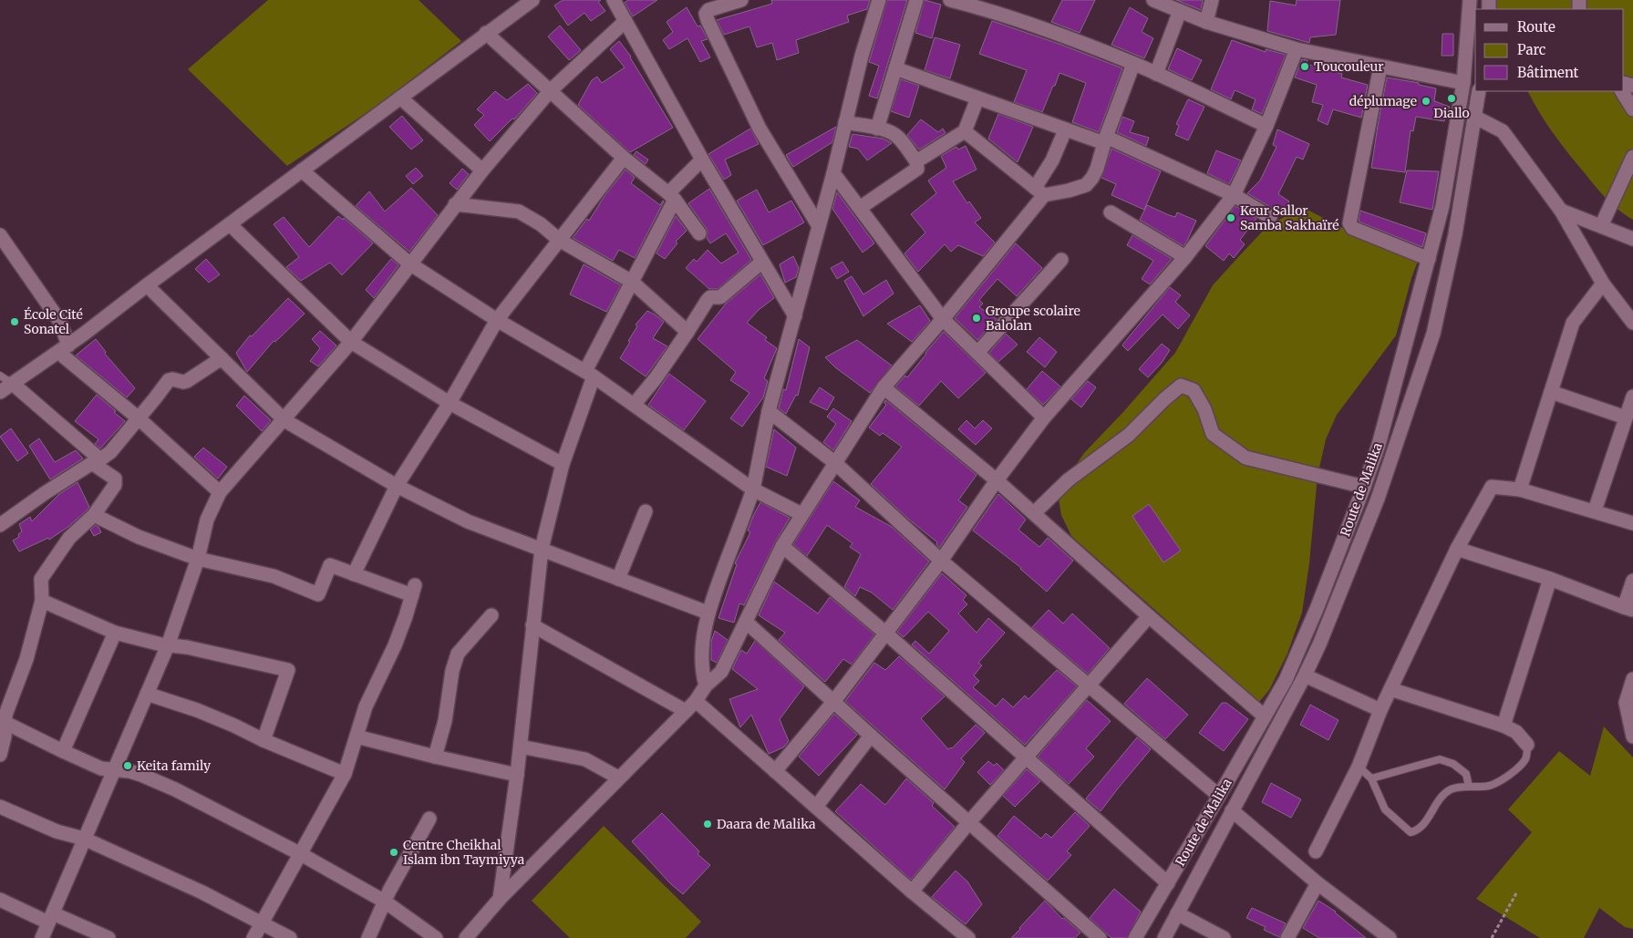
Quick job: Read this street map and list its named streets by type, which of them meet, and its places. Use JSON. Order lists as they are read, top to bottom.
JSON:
{
  "streets": {
    "street": ["Route de Malika"]
  },
  "places": [
    "Toucouleur",
    "Diallo",
    "déplumage",
    "Keur Sallor Samba Sakhaïré",
    "Groupe scolaire Balolan",
    "École Cité Sonatel",
    "Keita family",
    "Daara de Malika",
    "Centre Cheikhal Islam ibn Taymiyya"
  ],
  "legend": ["Route", "Parc", "Bâtiment"]
}
